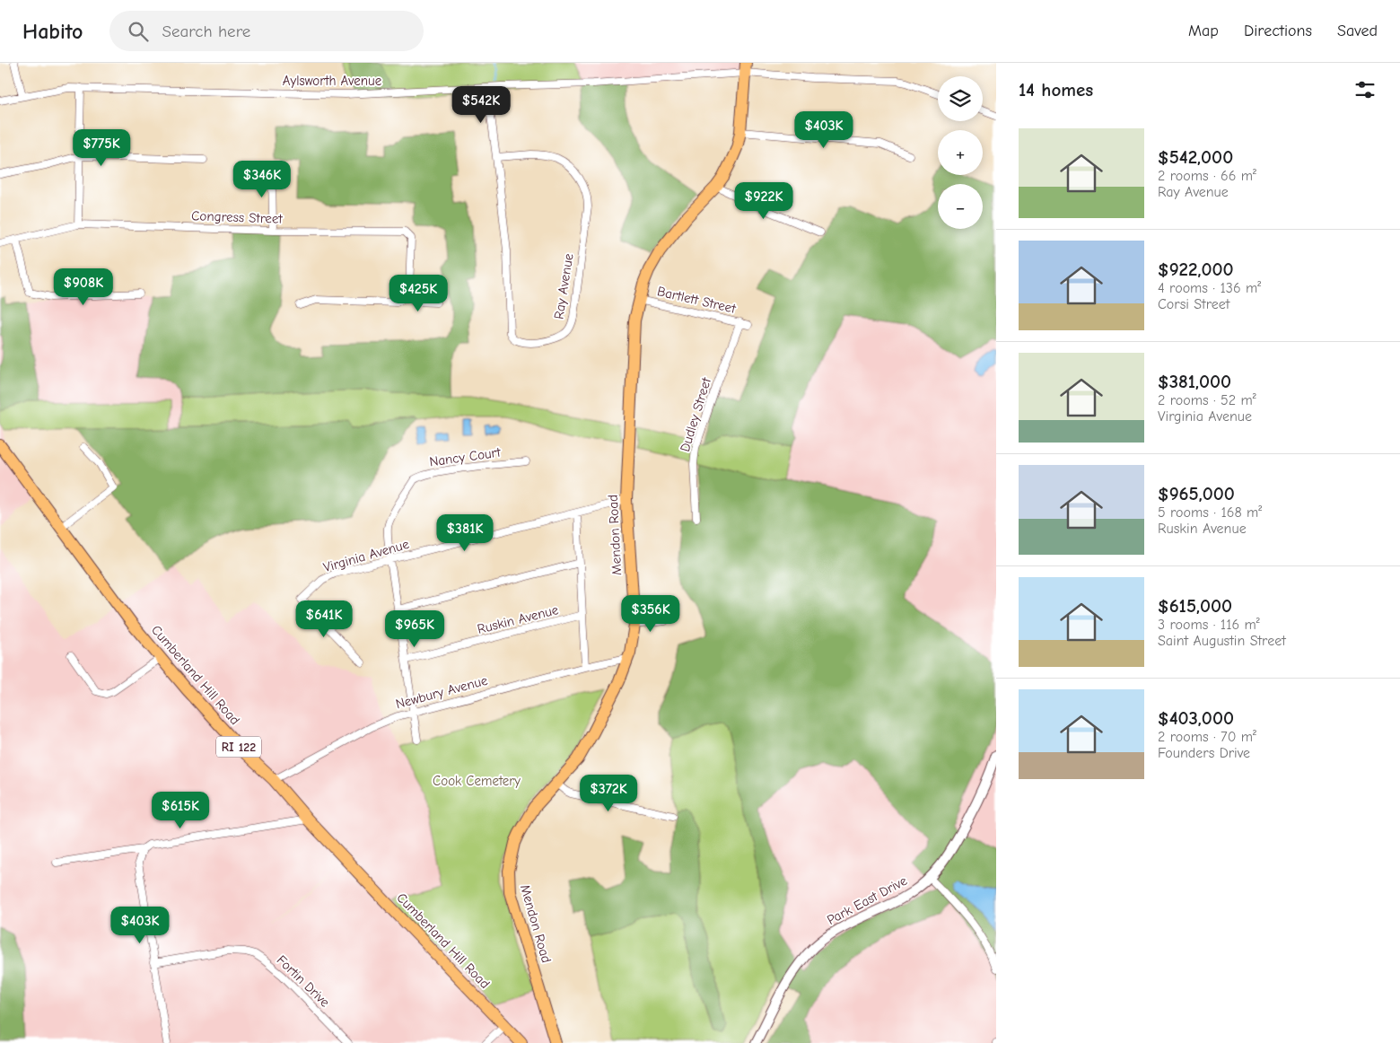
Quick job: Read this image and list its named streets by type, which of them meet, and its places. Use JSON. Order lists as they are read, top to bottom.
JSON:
{
  "streets": {
    "main road": ["Mendon Road", "Cumberland Hill Road", "RI 122"],
    "street": [
      "Aylsworth Avenue",
      "Congress Street",
      "Ray Avenue",
      "Bartlett Street",
      "Dudley Street",
      "Nancy Court",
      "Virginia Avenue",
      "Ruskin Avenue",
      "Newbury Avenue",
      "Park East Drive",
      "Fortin Drive"
    ]
  },
  "crossings": [
    ["Aylsworth Avenue", "Ray Avenue"],
    ["Aylsworth Avenue", "Mendon Road"],
    ["Bartlett Street", "Dudley Street"],
    ["Bartlett Street", "Mendon Road"],
    ["Nancy Court", "Virginia Avenue"],
    ["Mendon Road", "Virginia Avenue"],
    ["Mendon Road", "Newbury Avenue"],
    ["Cumberland Hill Road", "Newbury Avenue"]
  ],
  "parks": ["Cook Cemetery"],
  "page": {
    "header": "Habito",
    "search": "Search here",
    "nav": ["Map", "Directions", "Saved"],
    "heading": "14 homes",
    "map_buttons": ["+", "−"],
    "price": [
      "$542K",
      "$403K",
      "$775K",
      "$346K",
      "$922K",
      "$908K",
      "$425K",
      "$381K",
      "$356K",
      "$641K",
      "$965K",
      "$372K",
      "$615K",
      "$403K"
    ],
    "list": [
      {
        "name": "$542,000",
        "note": "2 rooms · 66 m² · Ray Avenue"
      },
      {
        "name": "$922,000",
        "note": "4 rooms · 136 m² · Corsi Street"
      },
      {
        "name": "$381,000",
        "note": "2 rooms · 52 m² · Virginia Avenue"
      },
      {
        "name": "$965,000",
        "note": "5 rooms · 168 m² · Ruskin Avenue"
      },
      {
        "name": "$615,000",
        "note": "3 rooms · 116 m² · Saint Augustin Street"
      },
      {
        "name": "$403,000",
        "note": "2 rooms · 70 m² · Founders Drive"
      }
    ]
  }
}
